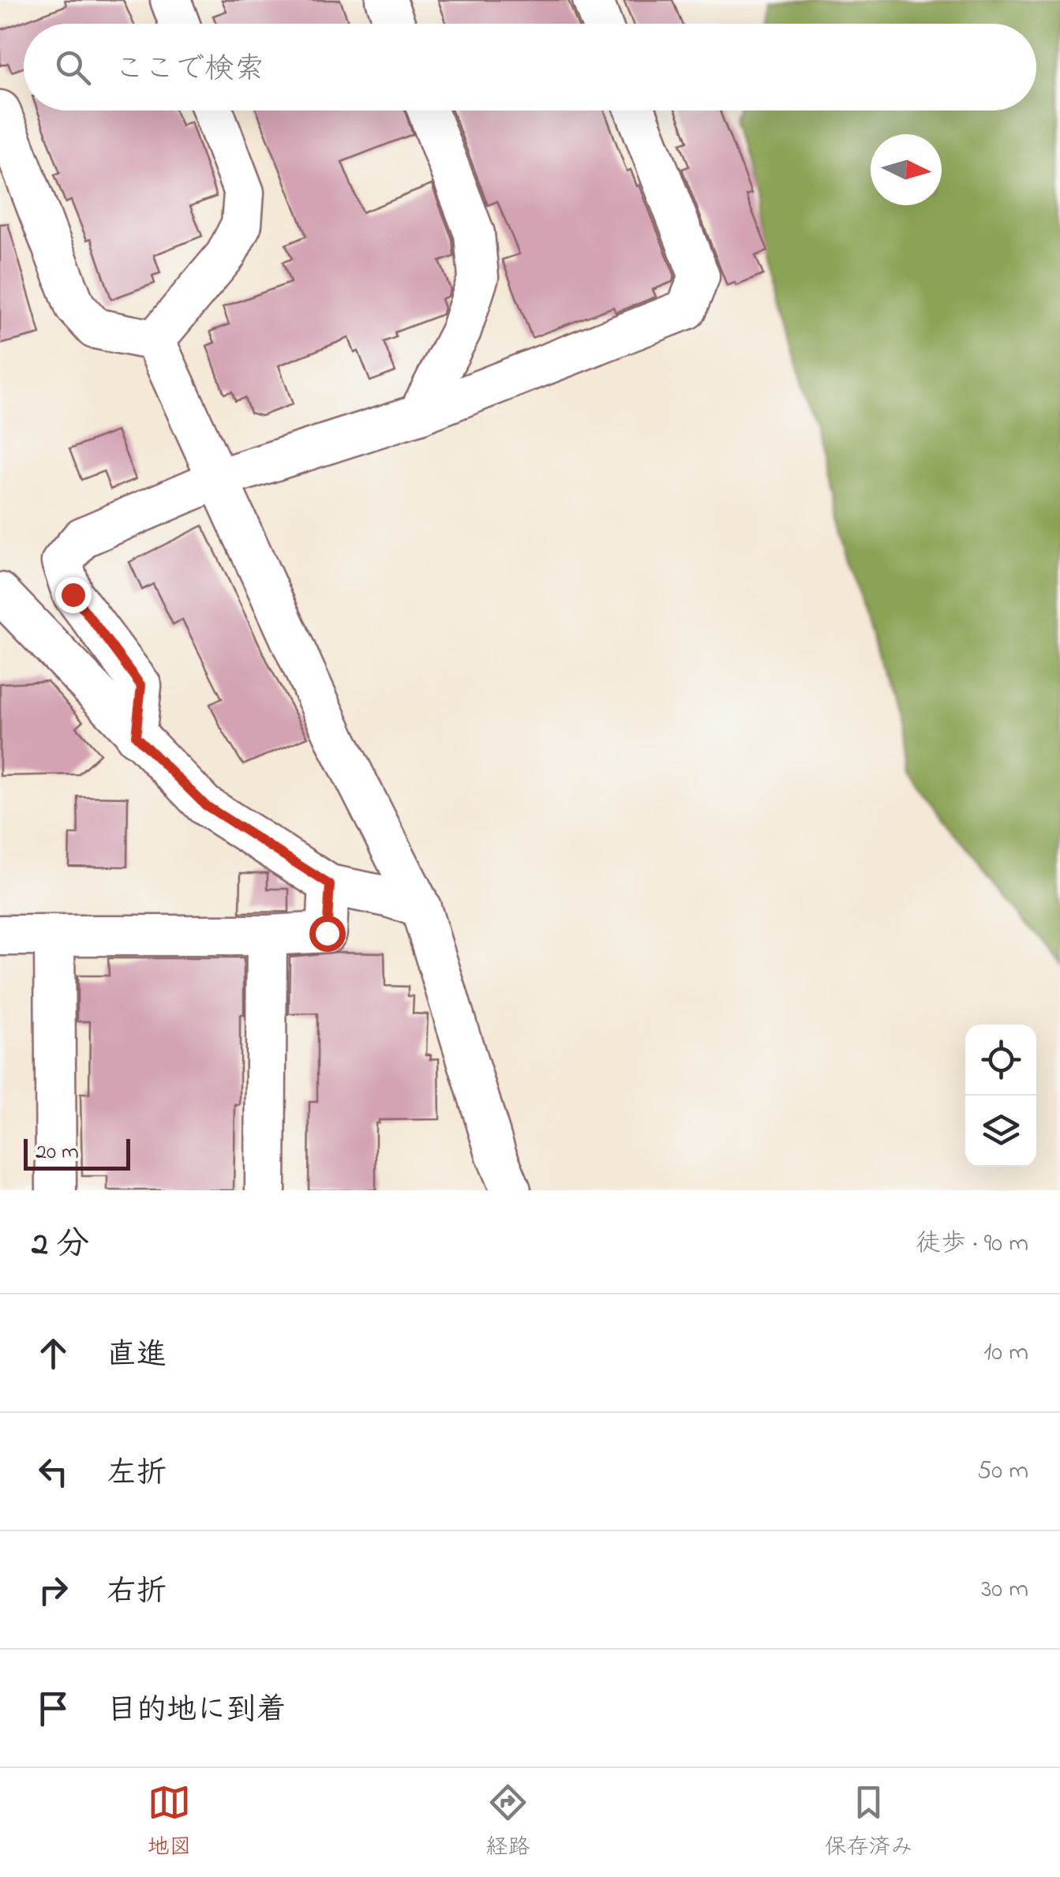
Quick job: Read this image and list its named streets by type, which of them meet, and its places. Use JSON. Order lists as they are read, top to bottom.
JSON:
{
  "scale_bar": "20 m",
  "north": "right",
  "page": {
    "search": "ここで検索",
    "scale": "20 m",
    "heading": ["2 分", "徒歩 · 90 m"],
    "list": [
      ["直進", "10 m"],
      ["左折", "50 m"],
      ["右折", "30 m"],
      "目的地に到着"
    ],
    "nav": ["地図", "経路", "保存済み"]
  }
}
